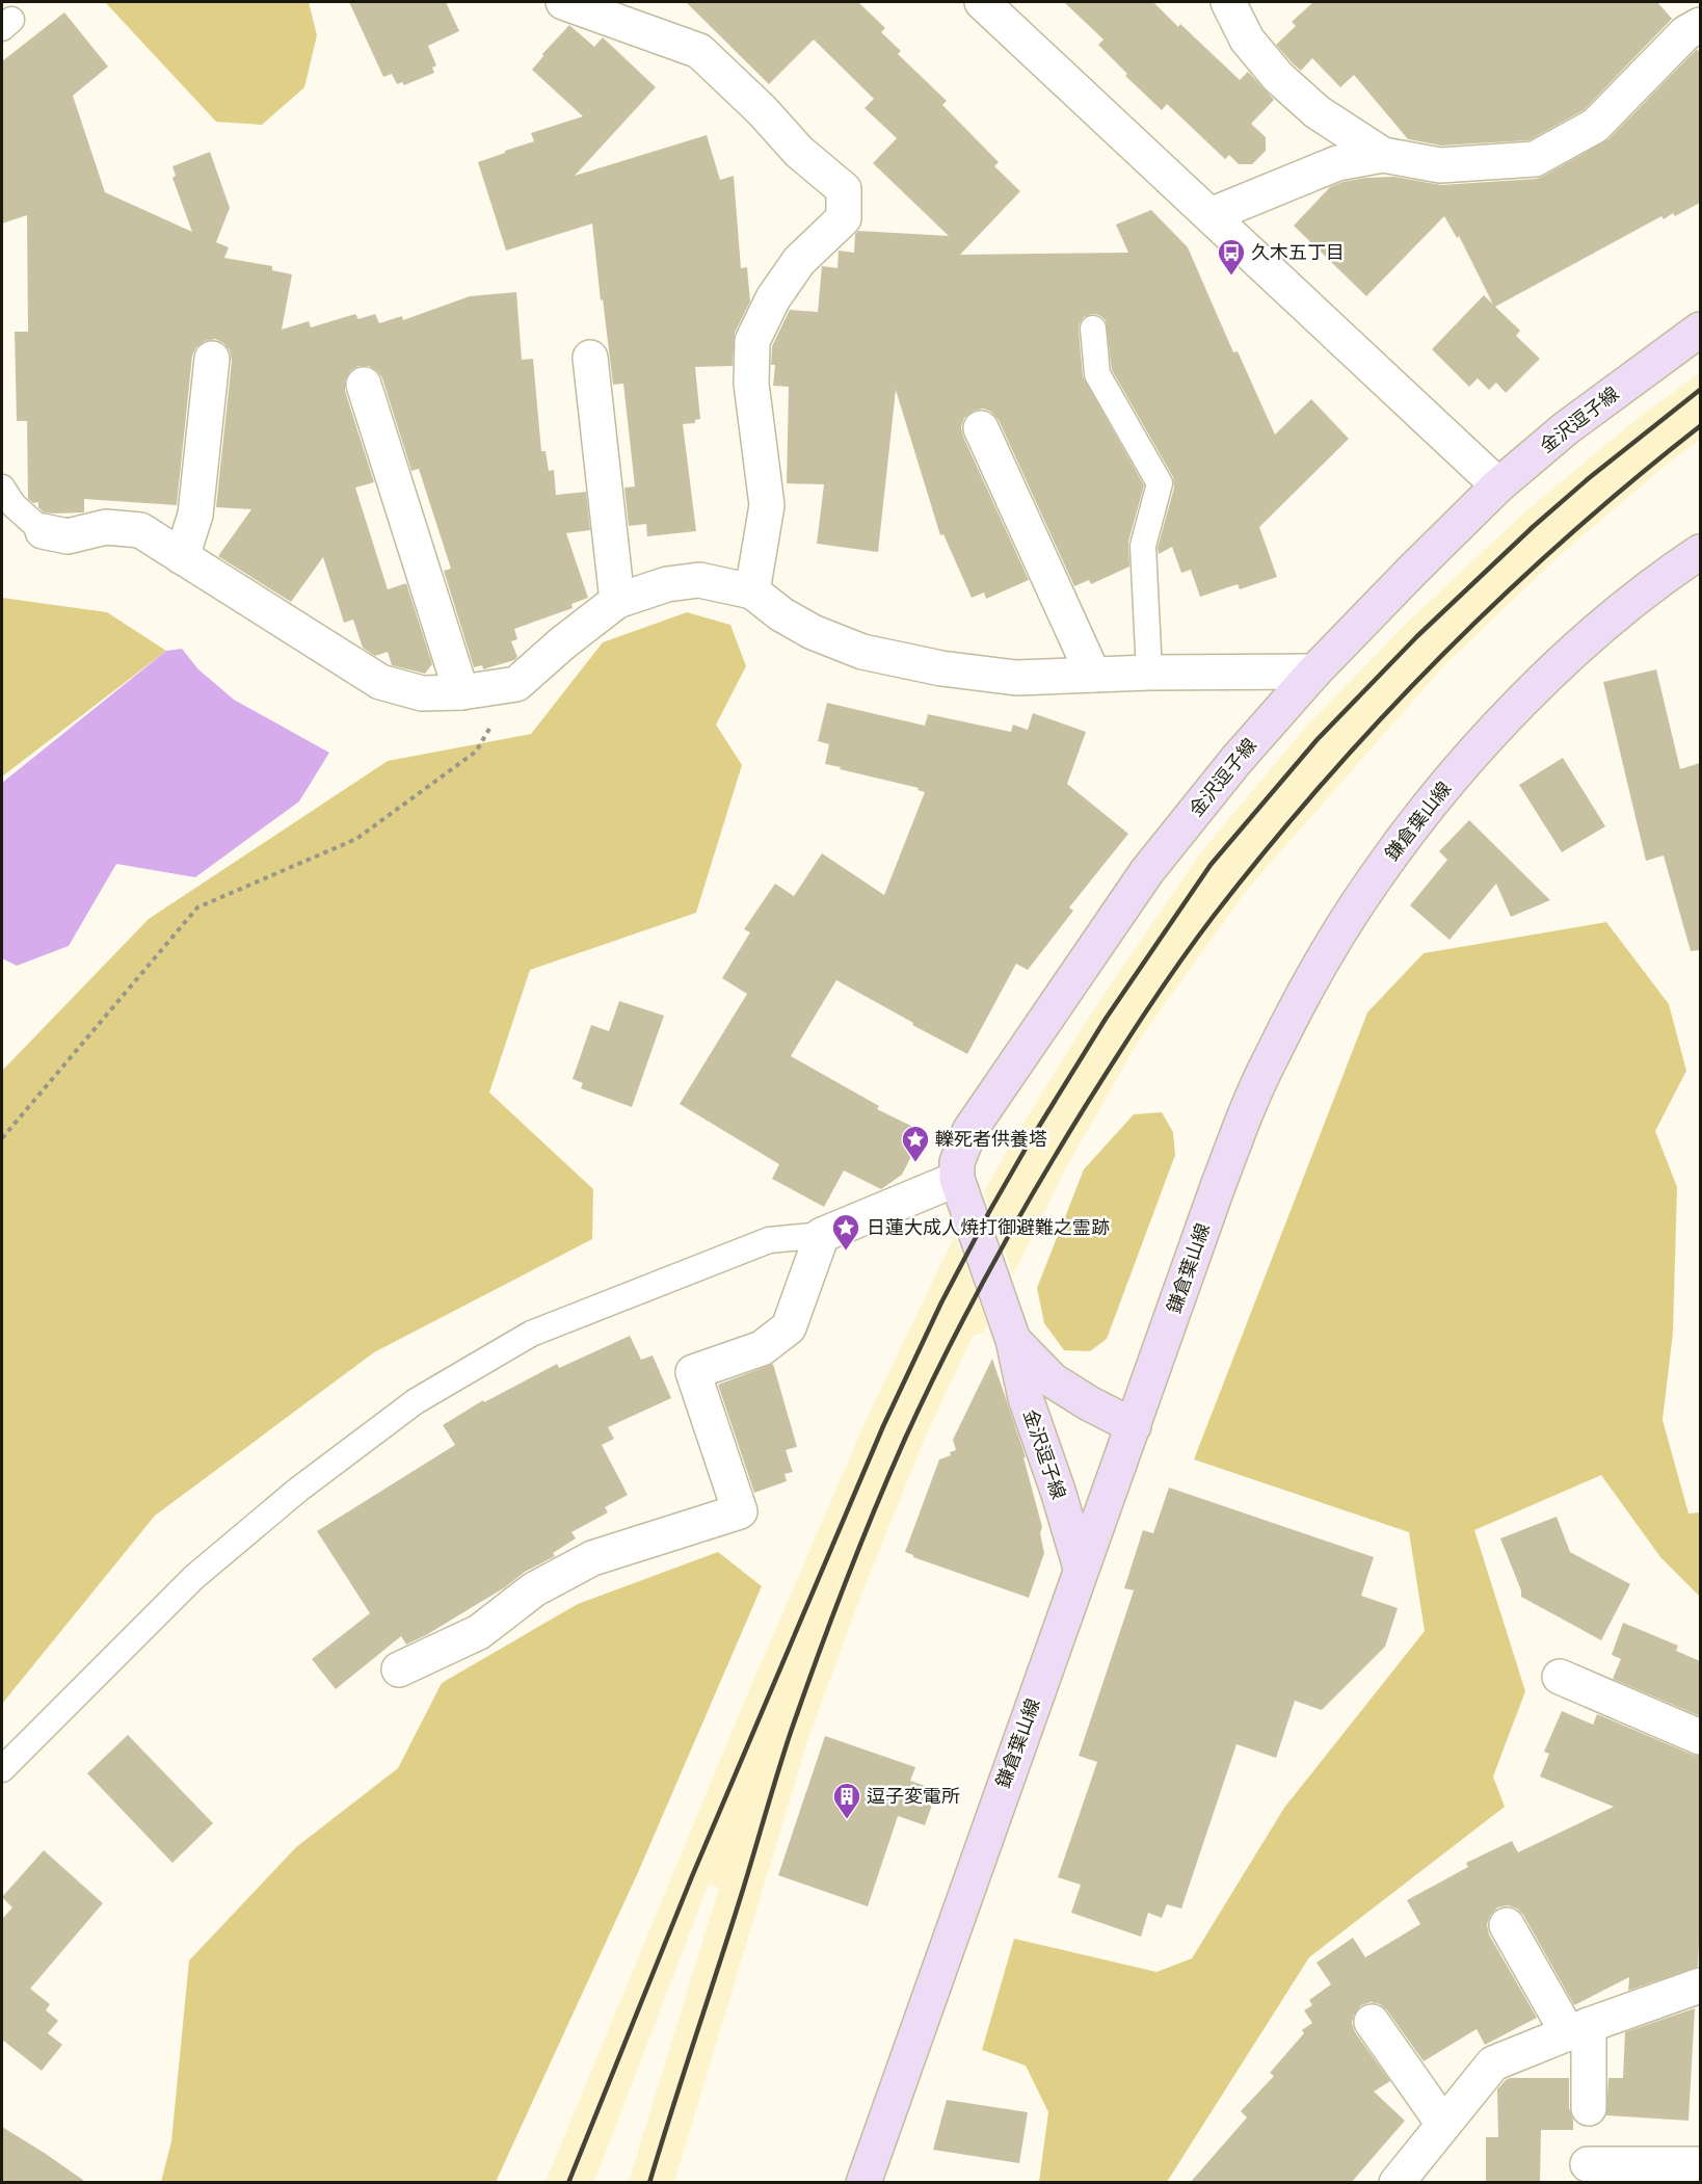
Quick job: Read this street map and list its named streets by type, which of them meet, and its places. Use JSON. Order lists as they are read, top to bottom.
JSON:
{
  "streets": {
    "main road": ["金沢逗子線", "鎌倉葉山線"]
  },
  "crossings": [
    ["金沢逗子線", "鎌倉葉山線"]
  ],
  "places": {
    "bus stop": ["久木五丁目"],
    "place": ["轢死者供養塔", "日蓮大成人焼打御避難之霊跡"],
    "building": ["逗子変電所"]
  }
}
